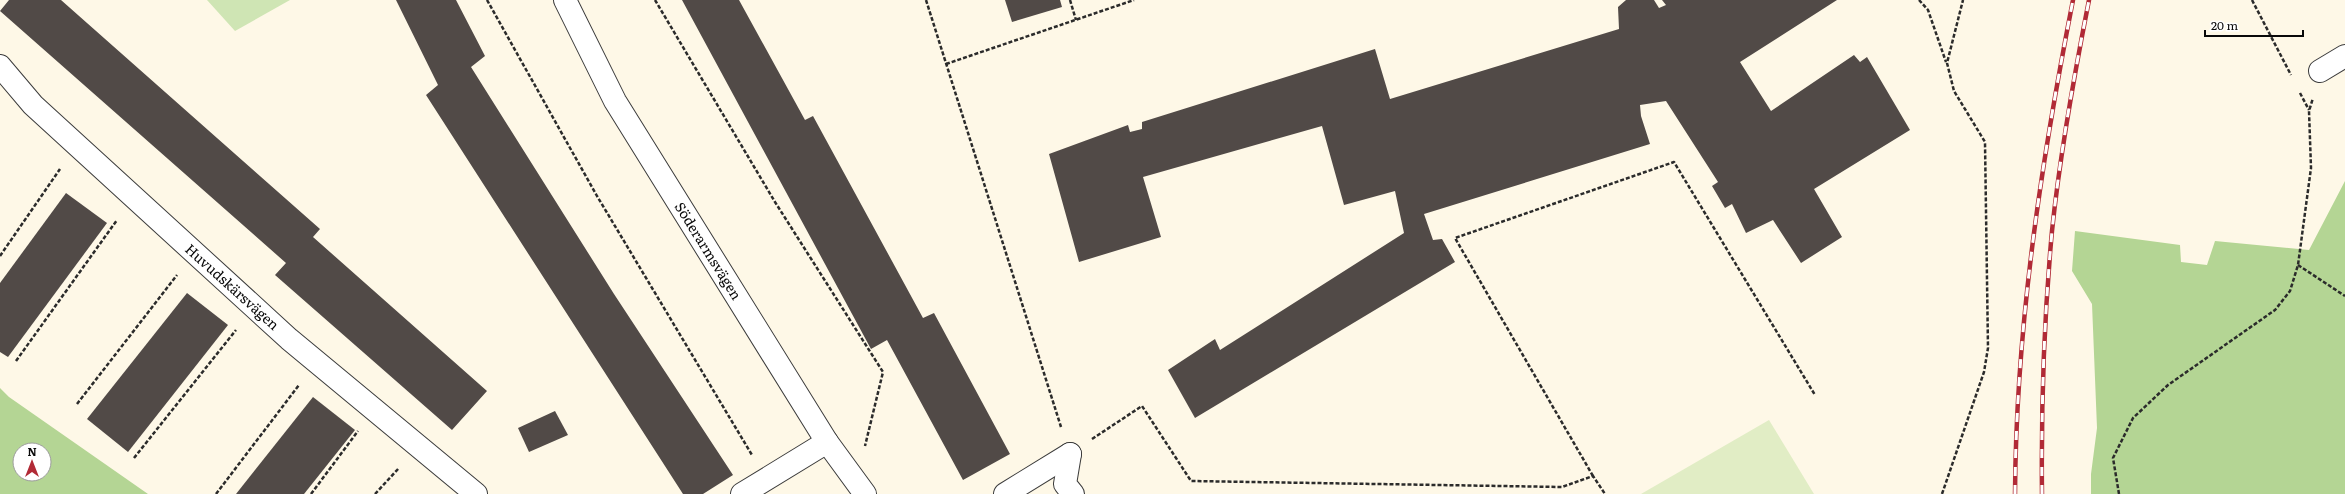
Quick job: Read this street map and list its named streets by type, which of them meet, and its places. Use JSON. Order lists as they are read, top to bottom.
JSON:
{
  "streets": {
    "street": ["Söderarmsvägen", "Huvudskärsvägen"]
  },
  "scale_bar": "20 m",
  "north": "top"
}
